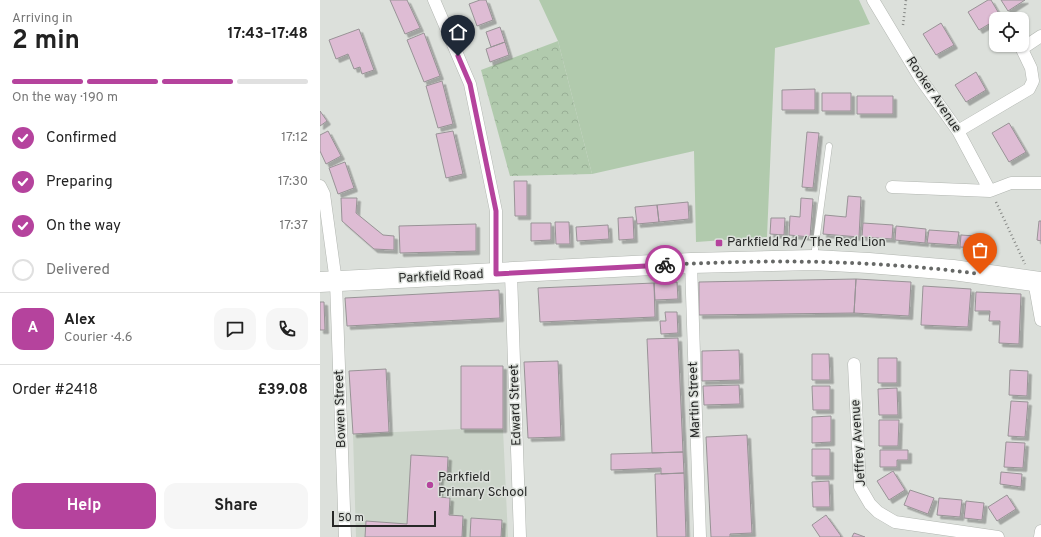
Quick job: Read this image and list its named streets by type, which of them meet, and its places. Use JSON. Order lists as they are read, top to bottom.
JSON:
{
  "streets": {
    "main road": ["Parkfield Road"],
    "street": [
      "Rooker Avenue",
      "Martin Street",
      "Edward Street",
      "Bowen Street",
      "Jeffrey Avenue"
    ]
  },
  "crossings": [
    ["Parkfield Road", "Martin Street"],
    ["Parkfield Road", "Edward Street"],
    ["Parkfield Road", "Bowen Street"]
  ],
  "places": {
    "transit": ["Parkfield Rd / The Red Lion"],
    "other": ["Parkfield Primary School"]
  },
  "scale_bar": "50 m",
  "page": {
    "heading": ["2 min", "Arriving in", "17:43–17:48"],
    "panel": [
      "Alex",
      "Courier · 4.6",
      "Order #2418",
      "£39.08"
    ],
    "bar": "On the way · 190 m",
    "list": [
      ["Confirmed", "17:12"],
      ["Preparing", "17:30"],
      ["On the way", "17:37"],
      "Delivered"
    ],
    "round": "A",
    "buttons": ["Help", "Share"],
    "scale": "50 m"
  }
}
